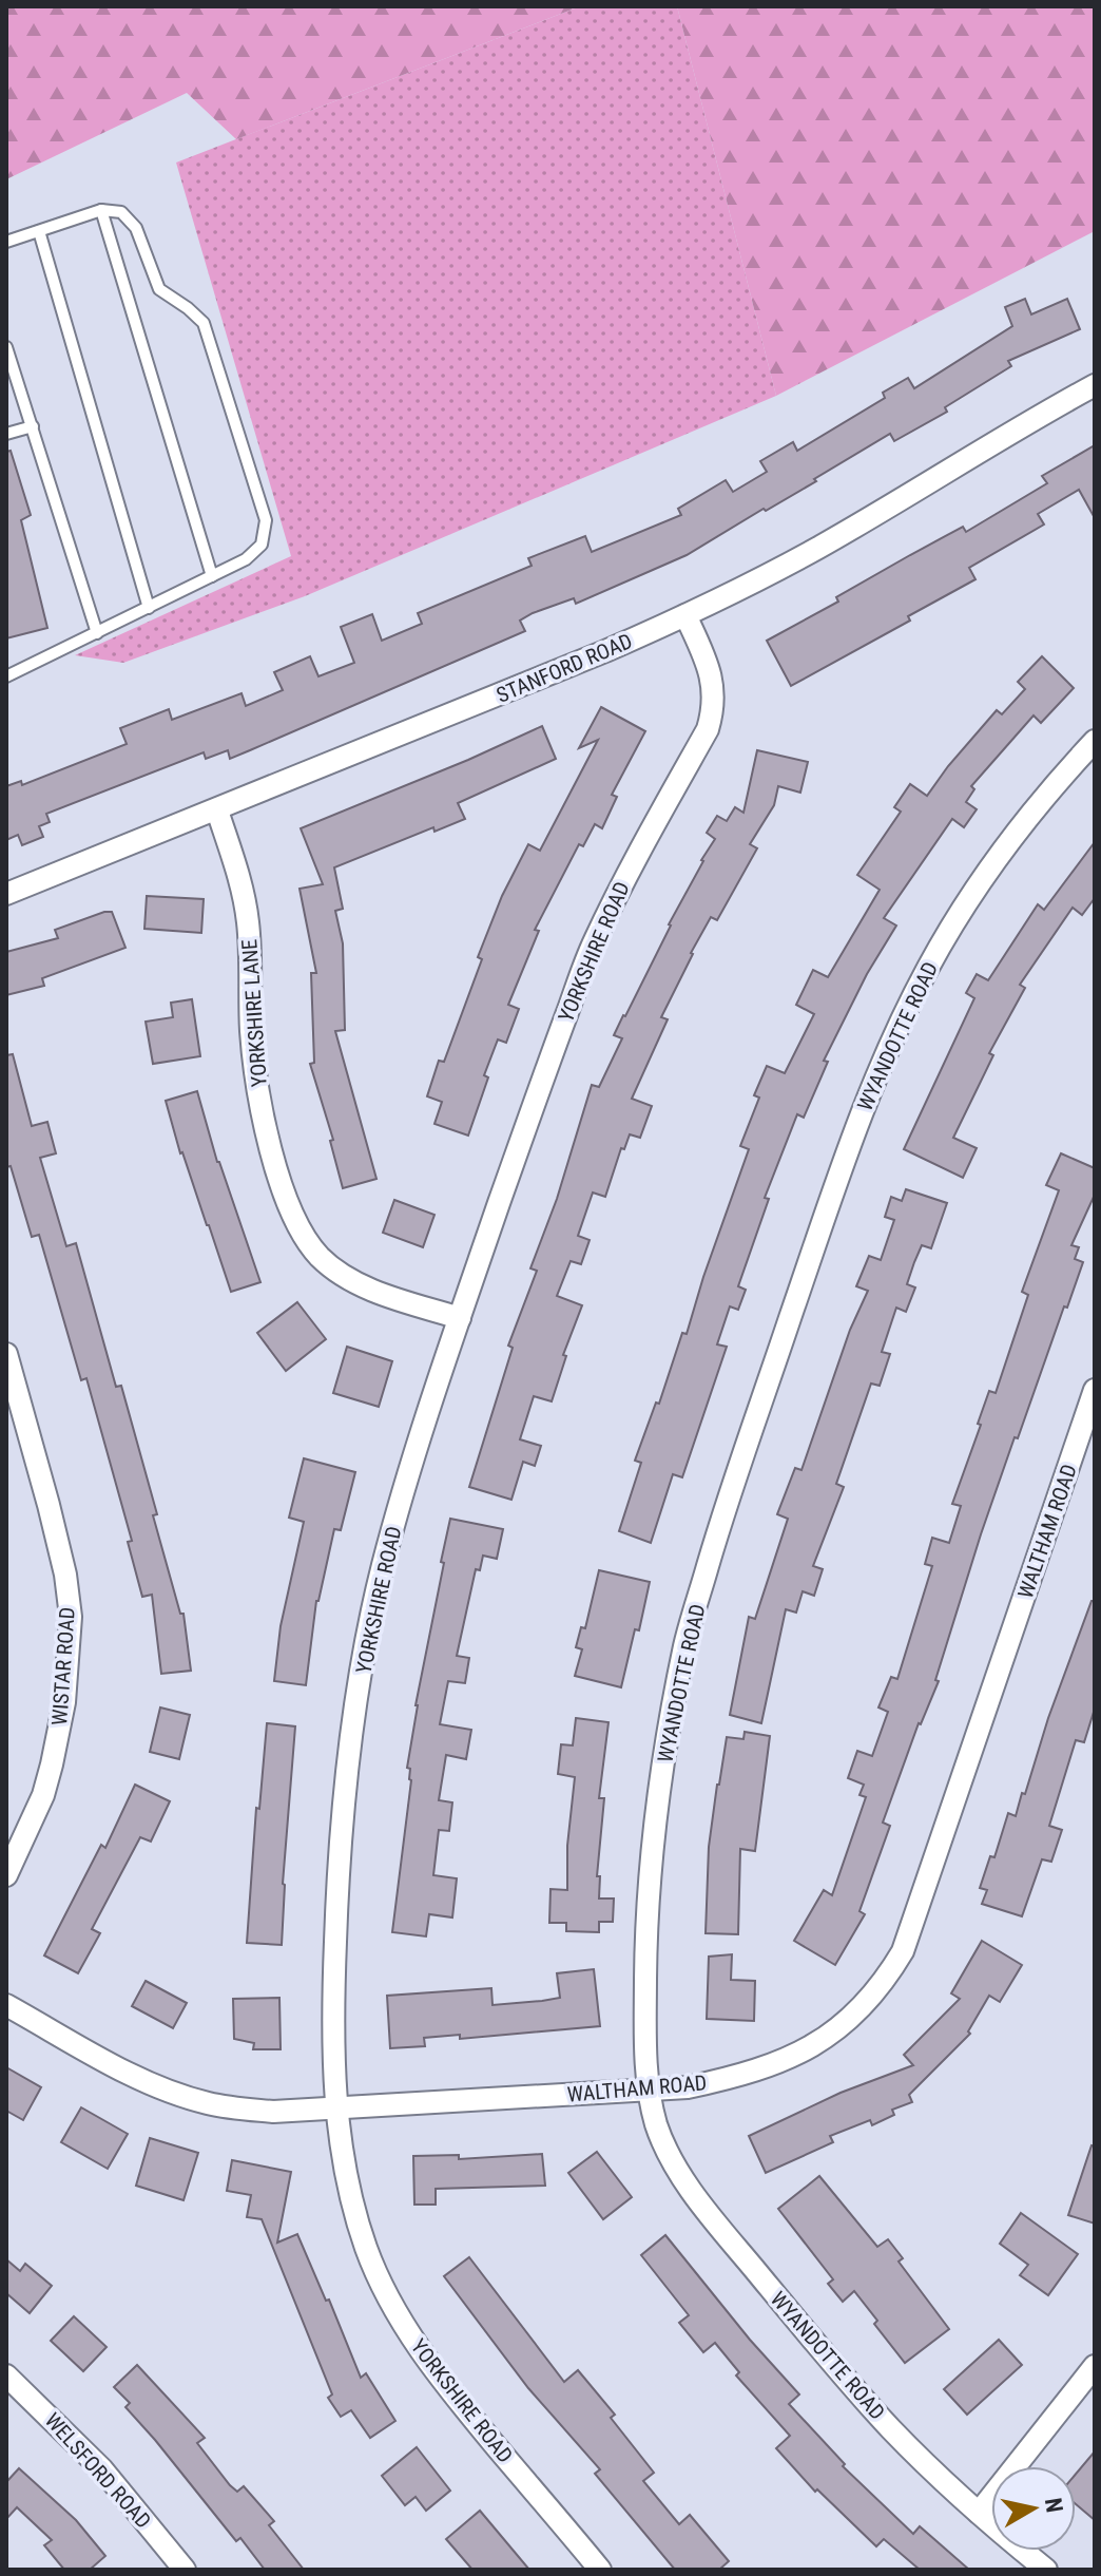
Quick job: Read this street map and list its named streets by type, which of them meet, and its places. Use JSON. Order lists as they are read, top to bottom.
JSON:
{
  "streets": {
    "street": [
      "STANFORD ROAD",
      "YORKSHIRE ROAD",
      "YORKSHIRE LANE",
      "WYANDOTTE ROAD",
      "WALTHAM ROAD",
      "WISTAR ROAD",
      "WELSFORD ROAD"
    ]
  },
  "crossings": [
    ["STANFORD ROAD", "YORKSHIRE ROAD"],
    ["STANFORD ROAD", "YORKSHIRE LANE"],
    ["YORKSHIRE ROAD", "YORKSHIRE LANE"],
    ["YORKSHIRE ROAD", "WALTHAM ROAD"],
    ["WYANDOTTE ROAD", "WALTHAM ROAD"]
  ],
  "north": "right"
}
